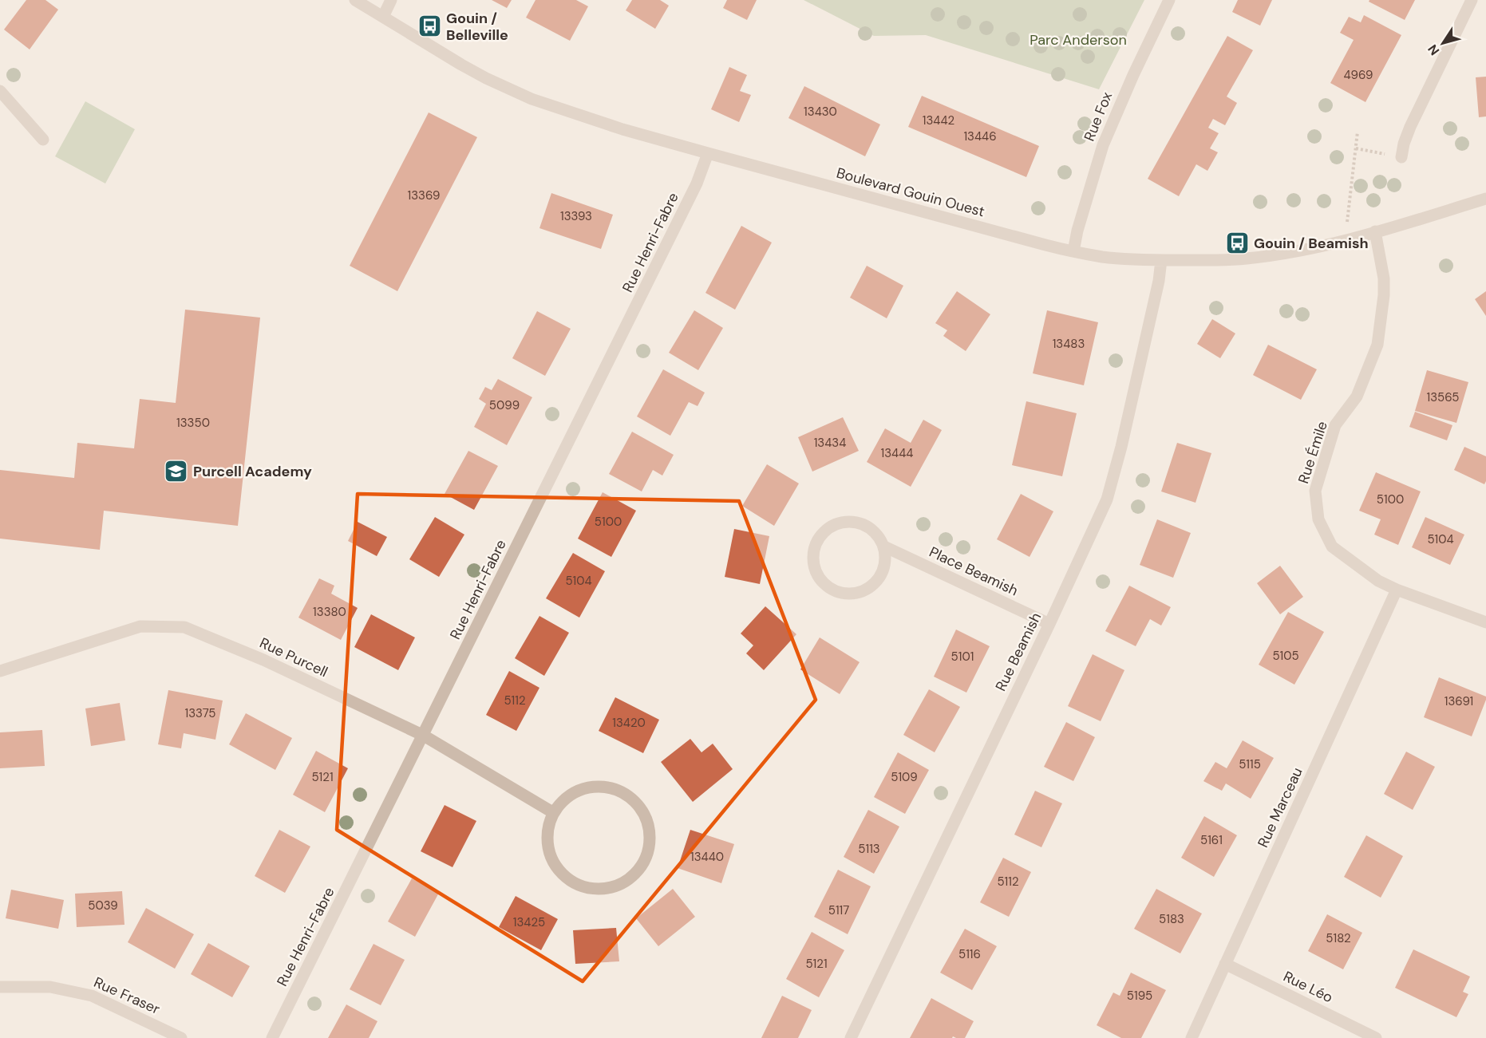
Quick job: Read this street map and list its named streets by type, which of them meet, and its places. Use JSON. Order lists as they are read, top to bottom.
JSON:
{
  "streets": {
    "street": [
      "Rue Fox",
      "Boulevard Gouin Ouest",
      "Rue Henri-Fabre",
      "Rue Émile",
      "Place Beamish",
      "Rue Beamish",
      "Rue Purcell",
      "Rue Marceau",
      "Rue Léo",
      "Rue Fraser"
    ]
  },
  "crossings": [
    ["Rue Fox", "Boulevard Gouin Ouest"],
    ["Boulevard Gouin Ouest", "Rue Henri-Fabre"],
    ["Boulevard Gouin Ouest", "Rue Émile"],
    ["Boulevard Gouin Ouest", "Rue Beamish"],
    ["Rue Henri-Fabre", "Rue Purcell"],
    ["Rue Émile", "Rue Marceau"],
    ["Place Beamish", "Rue Beamish"],
    ["Rue Marceau", "Rue Léo"]
  ],
  "parks": ["Parc Anderson"],
  "places": {
    "bus stop": ["Gouin / Belleville", "Gouin / Beamish"],
    "school or university": ["Purcell Academy"]
  },
  "house_numbers": [
    "4969",
    "13430",
    "13442",
    "13446",
    "13369",
    "13393",
    "13483",
    "13565",
    "5099",
    "13350",
    "13434",
    "13444",
    "5100",
    "5100",
    "5104",
    "5104",
    "13380",
    "5105",
    "5101",
    "5112",
    "13691",
    "13375",
    "13420",
    "5115",
    "5121",
    "5109",
    "5161",
    "5113",
    "13440",
    "5112",
    "5039",
    "5117",
    "5183",
    "13425",
    "5182",
    "5116",
    "5121",
    "5195"
  ],
  "north": "bottom left"
}
